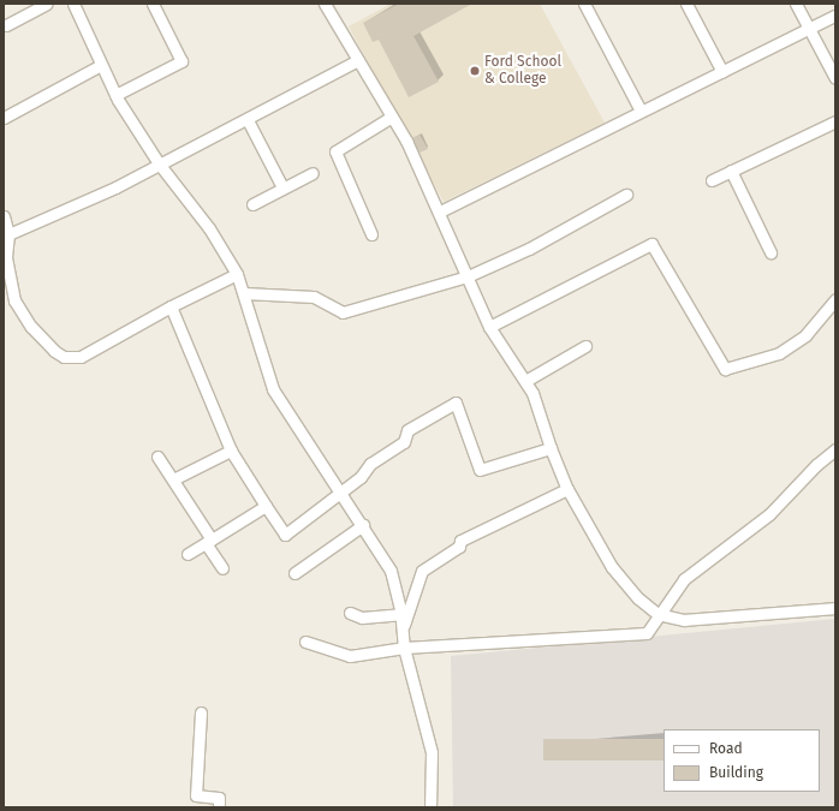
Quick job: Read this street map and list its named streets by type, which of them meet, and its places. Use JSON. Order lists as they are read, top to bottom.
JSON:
{
  "places": ["Ford School & College"],
  "legend": ["Road", "Building"]
}
